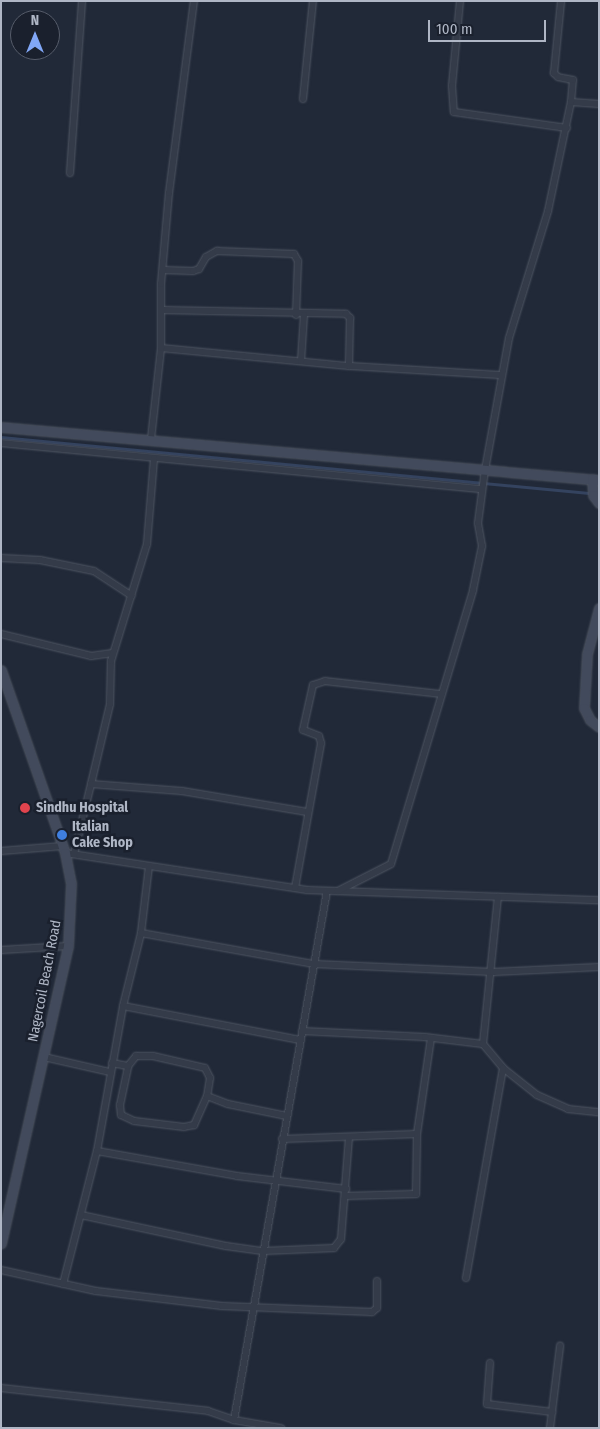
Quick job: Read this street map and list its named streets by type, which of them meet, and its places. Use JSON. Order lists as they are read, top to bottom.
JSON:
{
  "streets": {
    "street": ["Nagercoil Beach Road"]
  },
  "places": ["Sindhu Hospital", "Italian Cake Shop"],
  "scale_bar": "100 m",
  "north": "top"
}
